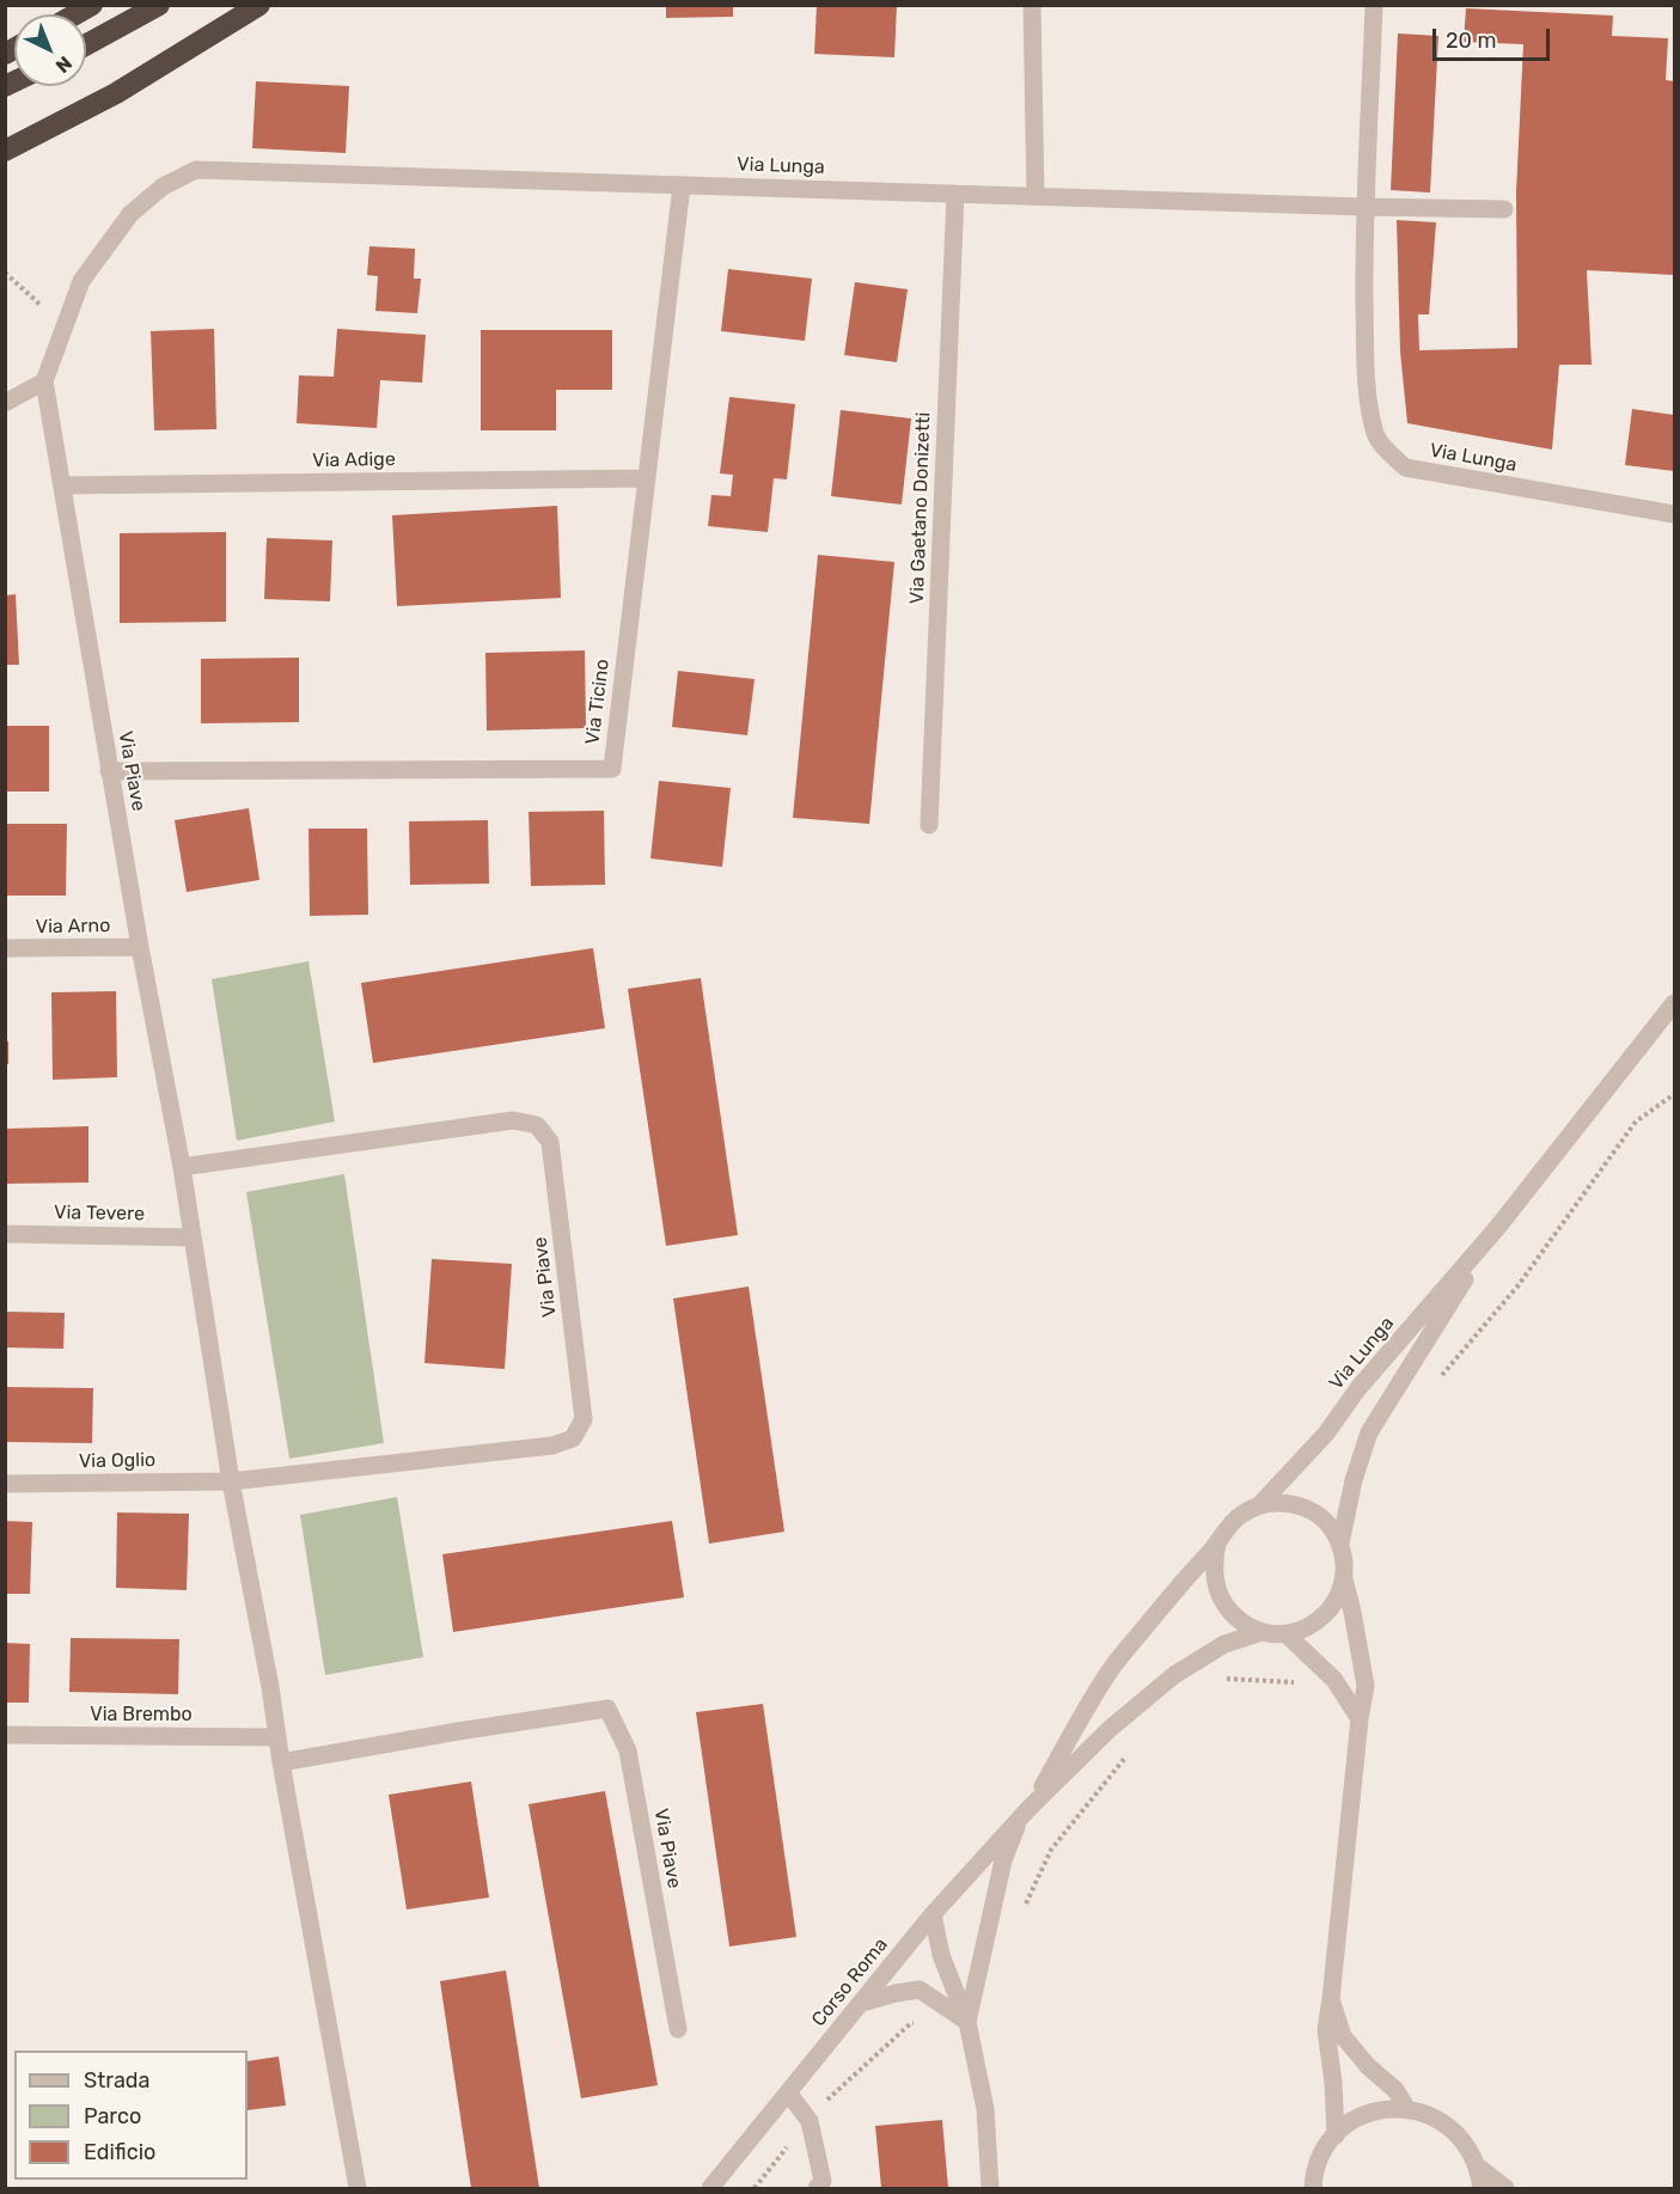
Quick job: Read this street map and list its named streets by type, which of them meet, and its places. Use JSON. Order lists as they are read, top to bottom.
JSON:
{
  "streets": {
    "street": [
      "Via Lunga",
      "Via Adige",
      "Via Gaetano Donizetti",
      "Via Ticino",
      "Via Piave",
      "Via Arno",
      "Via Tevere",
      "Via Oglio",
      "Via Brembo",
      "Corso Roma"
    ]
  },
  "crossings": [
    ["Via Lunga", "Via Gaetano Donizetti"],
    ["Via Lunga", "Via Ticino"],
    ["Via Lunga", "Via Piave"],
    ["Via Lunga", "Corso Roma"],
    ["Via Adige", "Via Ticino"],
    ["Via Adige", "Via Piave"],
    ["Via Ticino", "Via Piave"],
    ["Via Piave", "Via Arno"],
    ["Via Piave", "Via Tevere"],
    ["Via Piave", "Via Oglio"],
    ["Via Piave", "Via Brembo"]
  ],
  "legend": ["Strada", "Parco", "Edificio"],
  "scale_bar": "20 m",
  "north": "bottom right"
}
